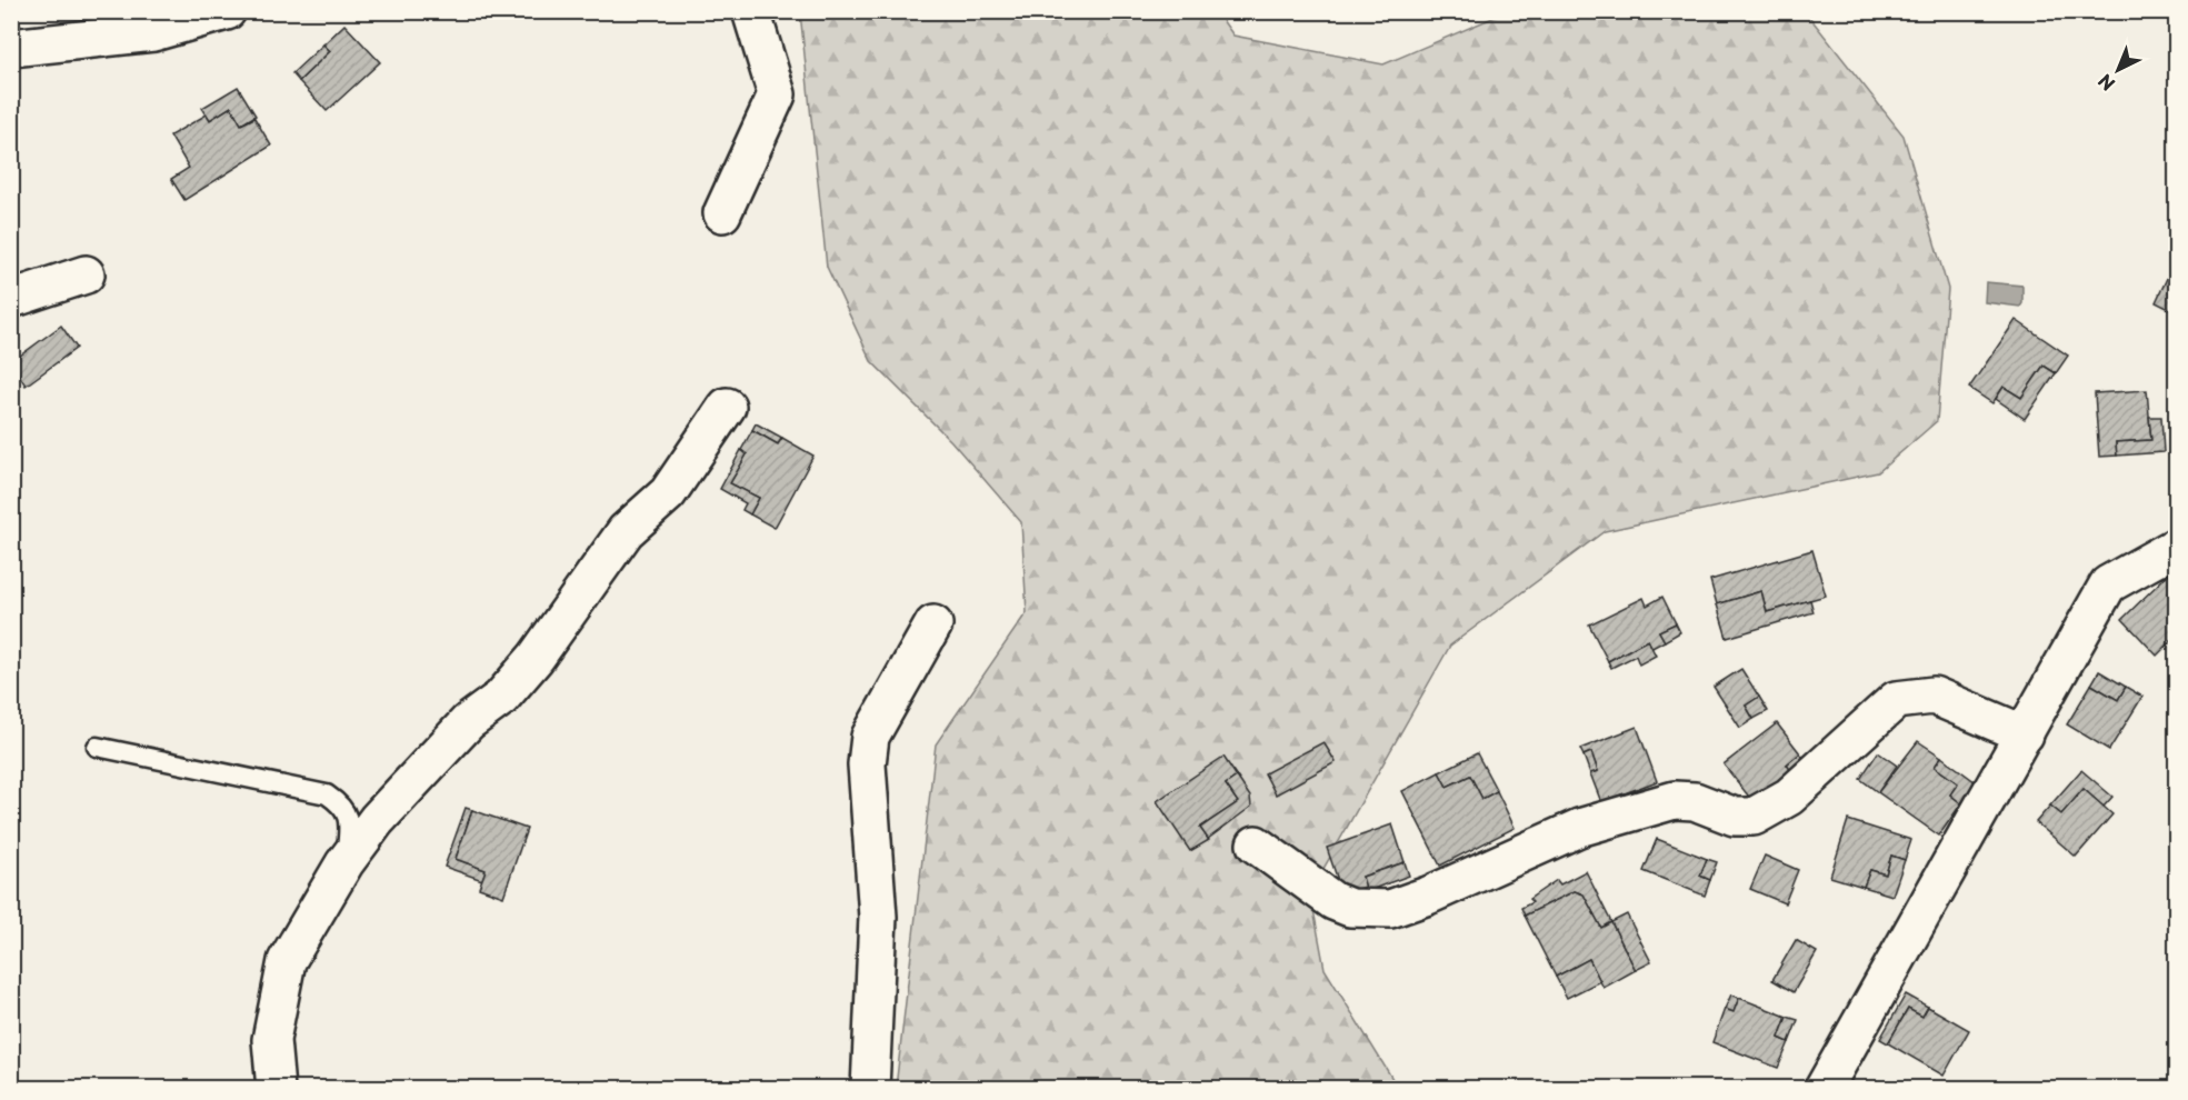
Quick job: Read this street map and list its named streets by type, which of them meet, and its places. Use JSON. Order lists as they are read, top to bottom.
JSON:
{
  "north": "bottom left"
}
